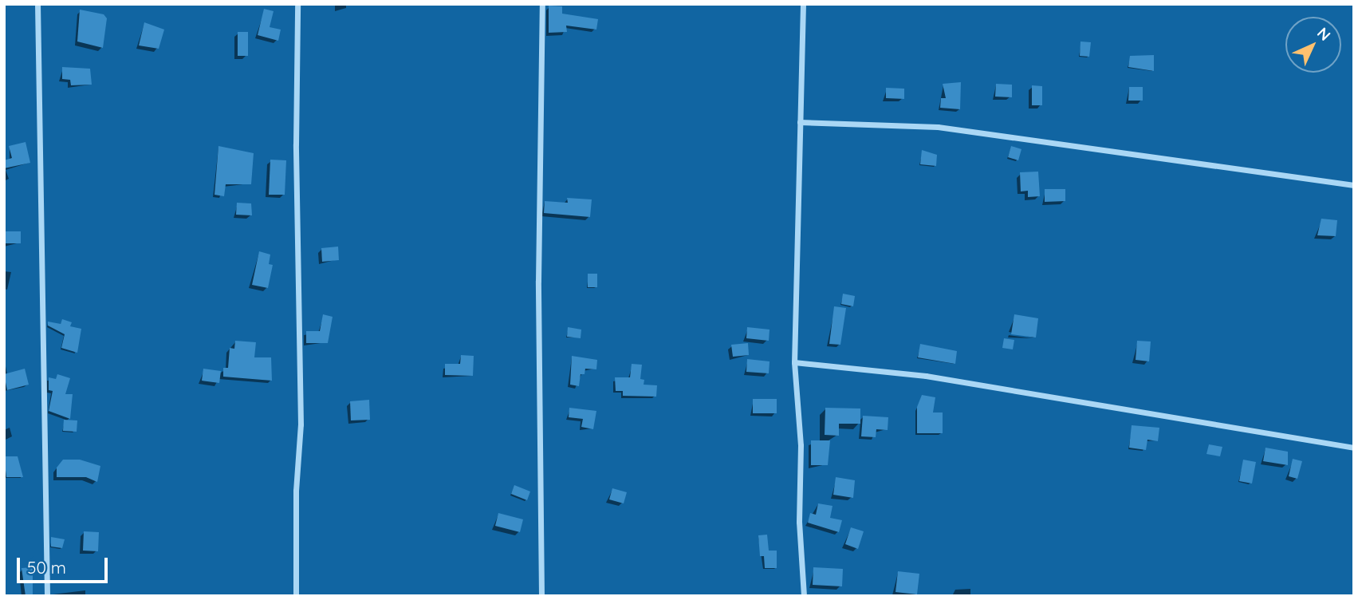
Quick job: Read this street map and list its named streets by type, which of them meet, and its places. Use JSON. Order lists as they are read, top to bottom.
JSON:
{
  "scale_bar": "50 m",
  "north": "top right"
}
